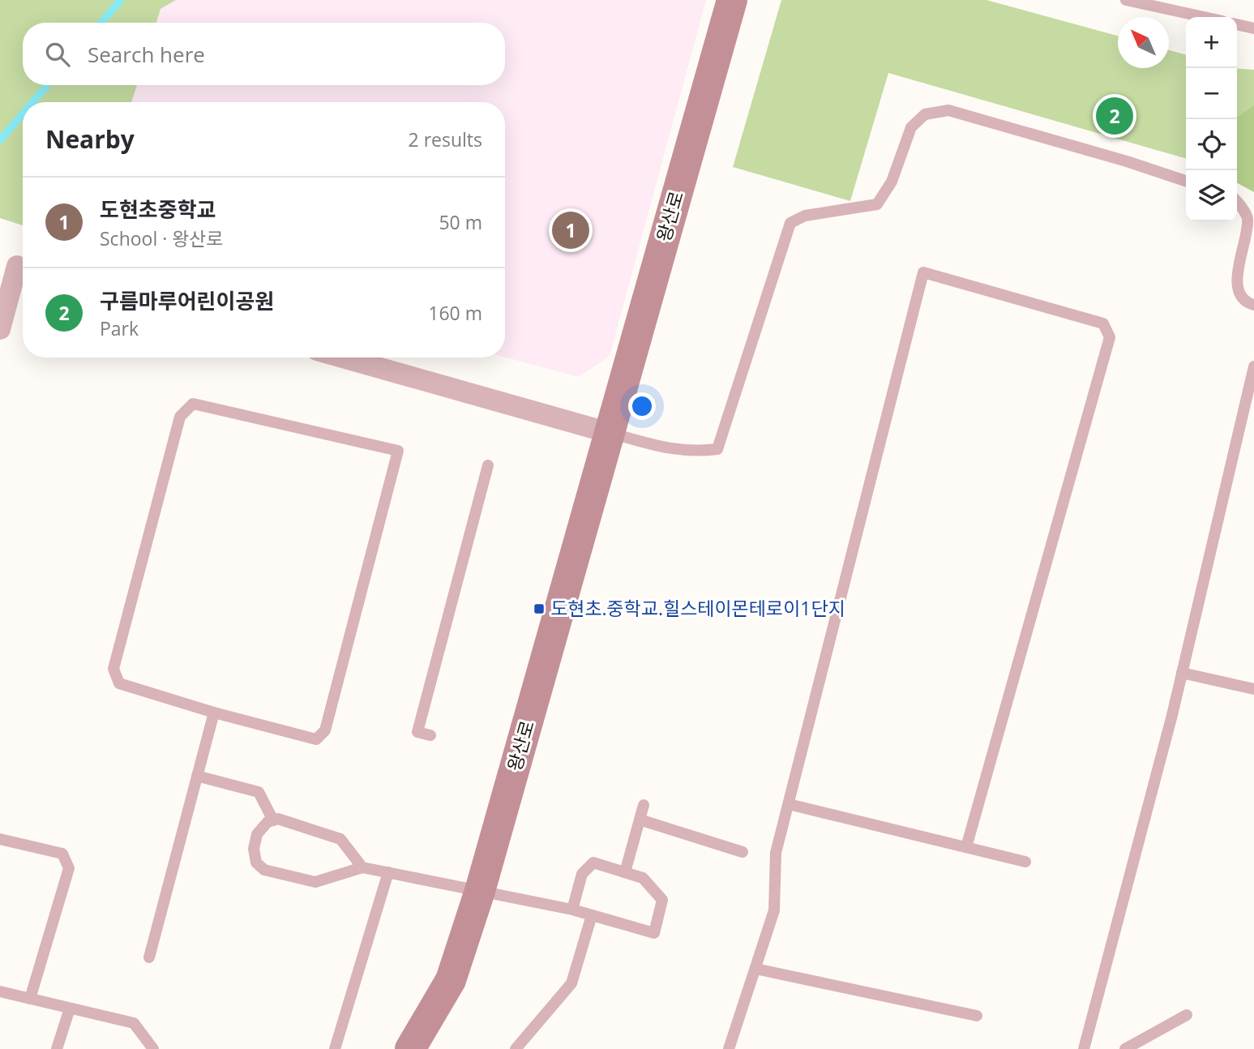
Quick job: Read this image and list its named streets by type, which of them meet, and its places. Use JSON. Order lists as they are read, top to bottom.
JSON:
{
  "streets": {
    "street": ["왕산로"]
  },
  "places": {
    "transit": ["도현초.중학교.힐스테이몬테로이1단지"]
  },
  "north": "top left",
  "page": {
    "map_buttons": ["+", "−"],
    "search": "Search here",
    "pins": ["2", "1"],
    "heading": ["Nearby", "2 results"],
    "list": [
      {
        "mark": "1",
        "name": "도현초중학교",
        "note": "School · 왕산로",
        "value": "50 m"
      },
      {
        "mark": "2",
        "name": "구름마루어린이공원",
        "note": "Park",
        "value": "160 m"
      }
    ]
  }
}
